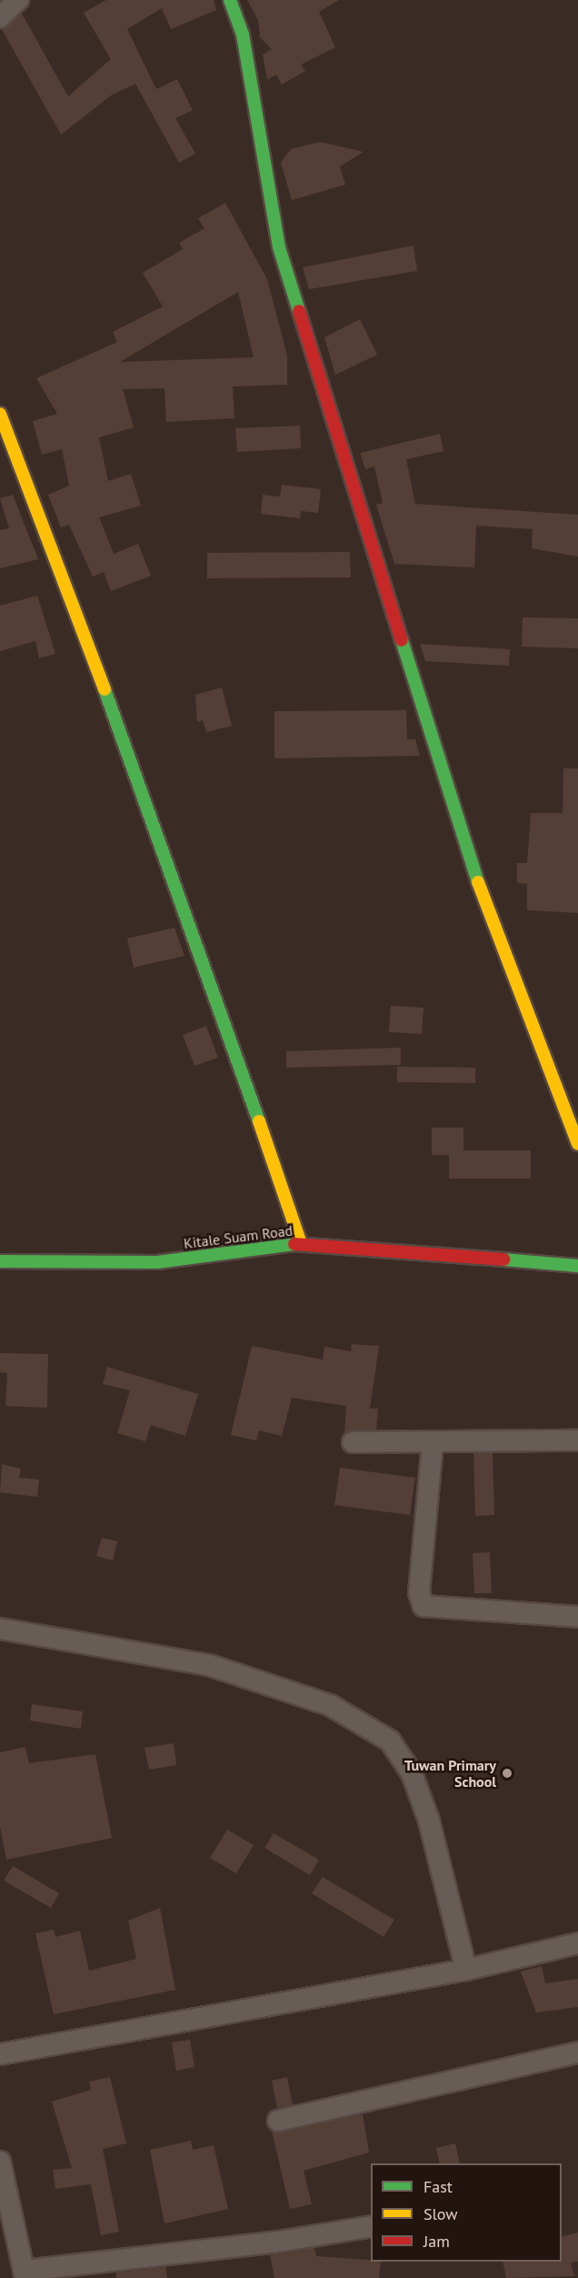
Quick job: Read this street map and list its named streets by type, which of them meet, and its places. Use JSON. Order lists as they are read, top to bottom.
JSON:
{
  "streets": {
    "main road": ["Kitale Suam Road"]
  },
  "places": ["Tuwan Primary School"],
  "legend": ["Fast", "Slow", "Jam"]
}
